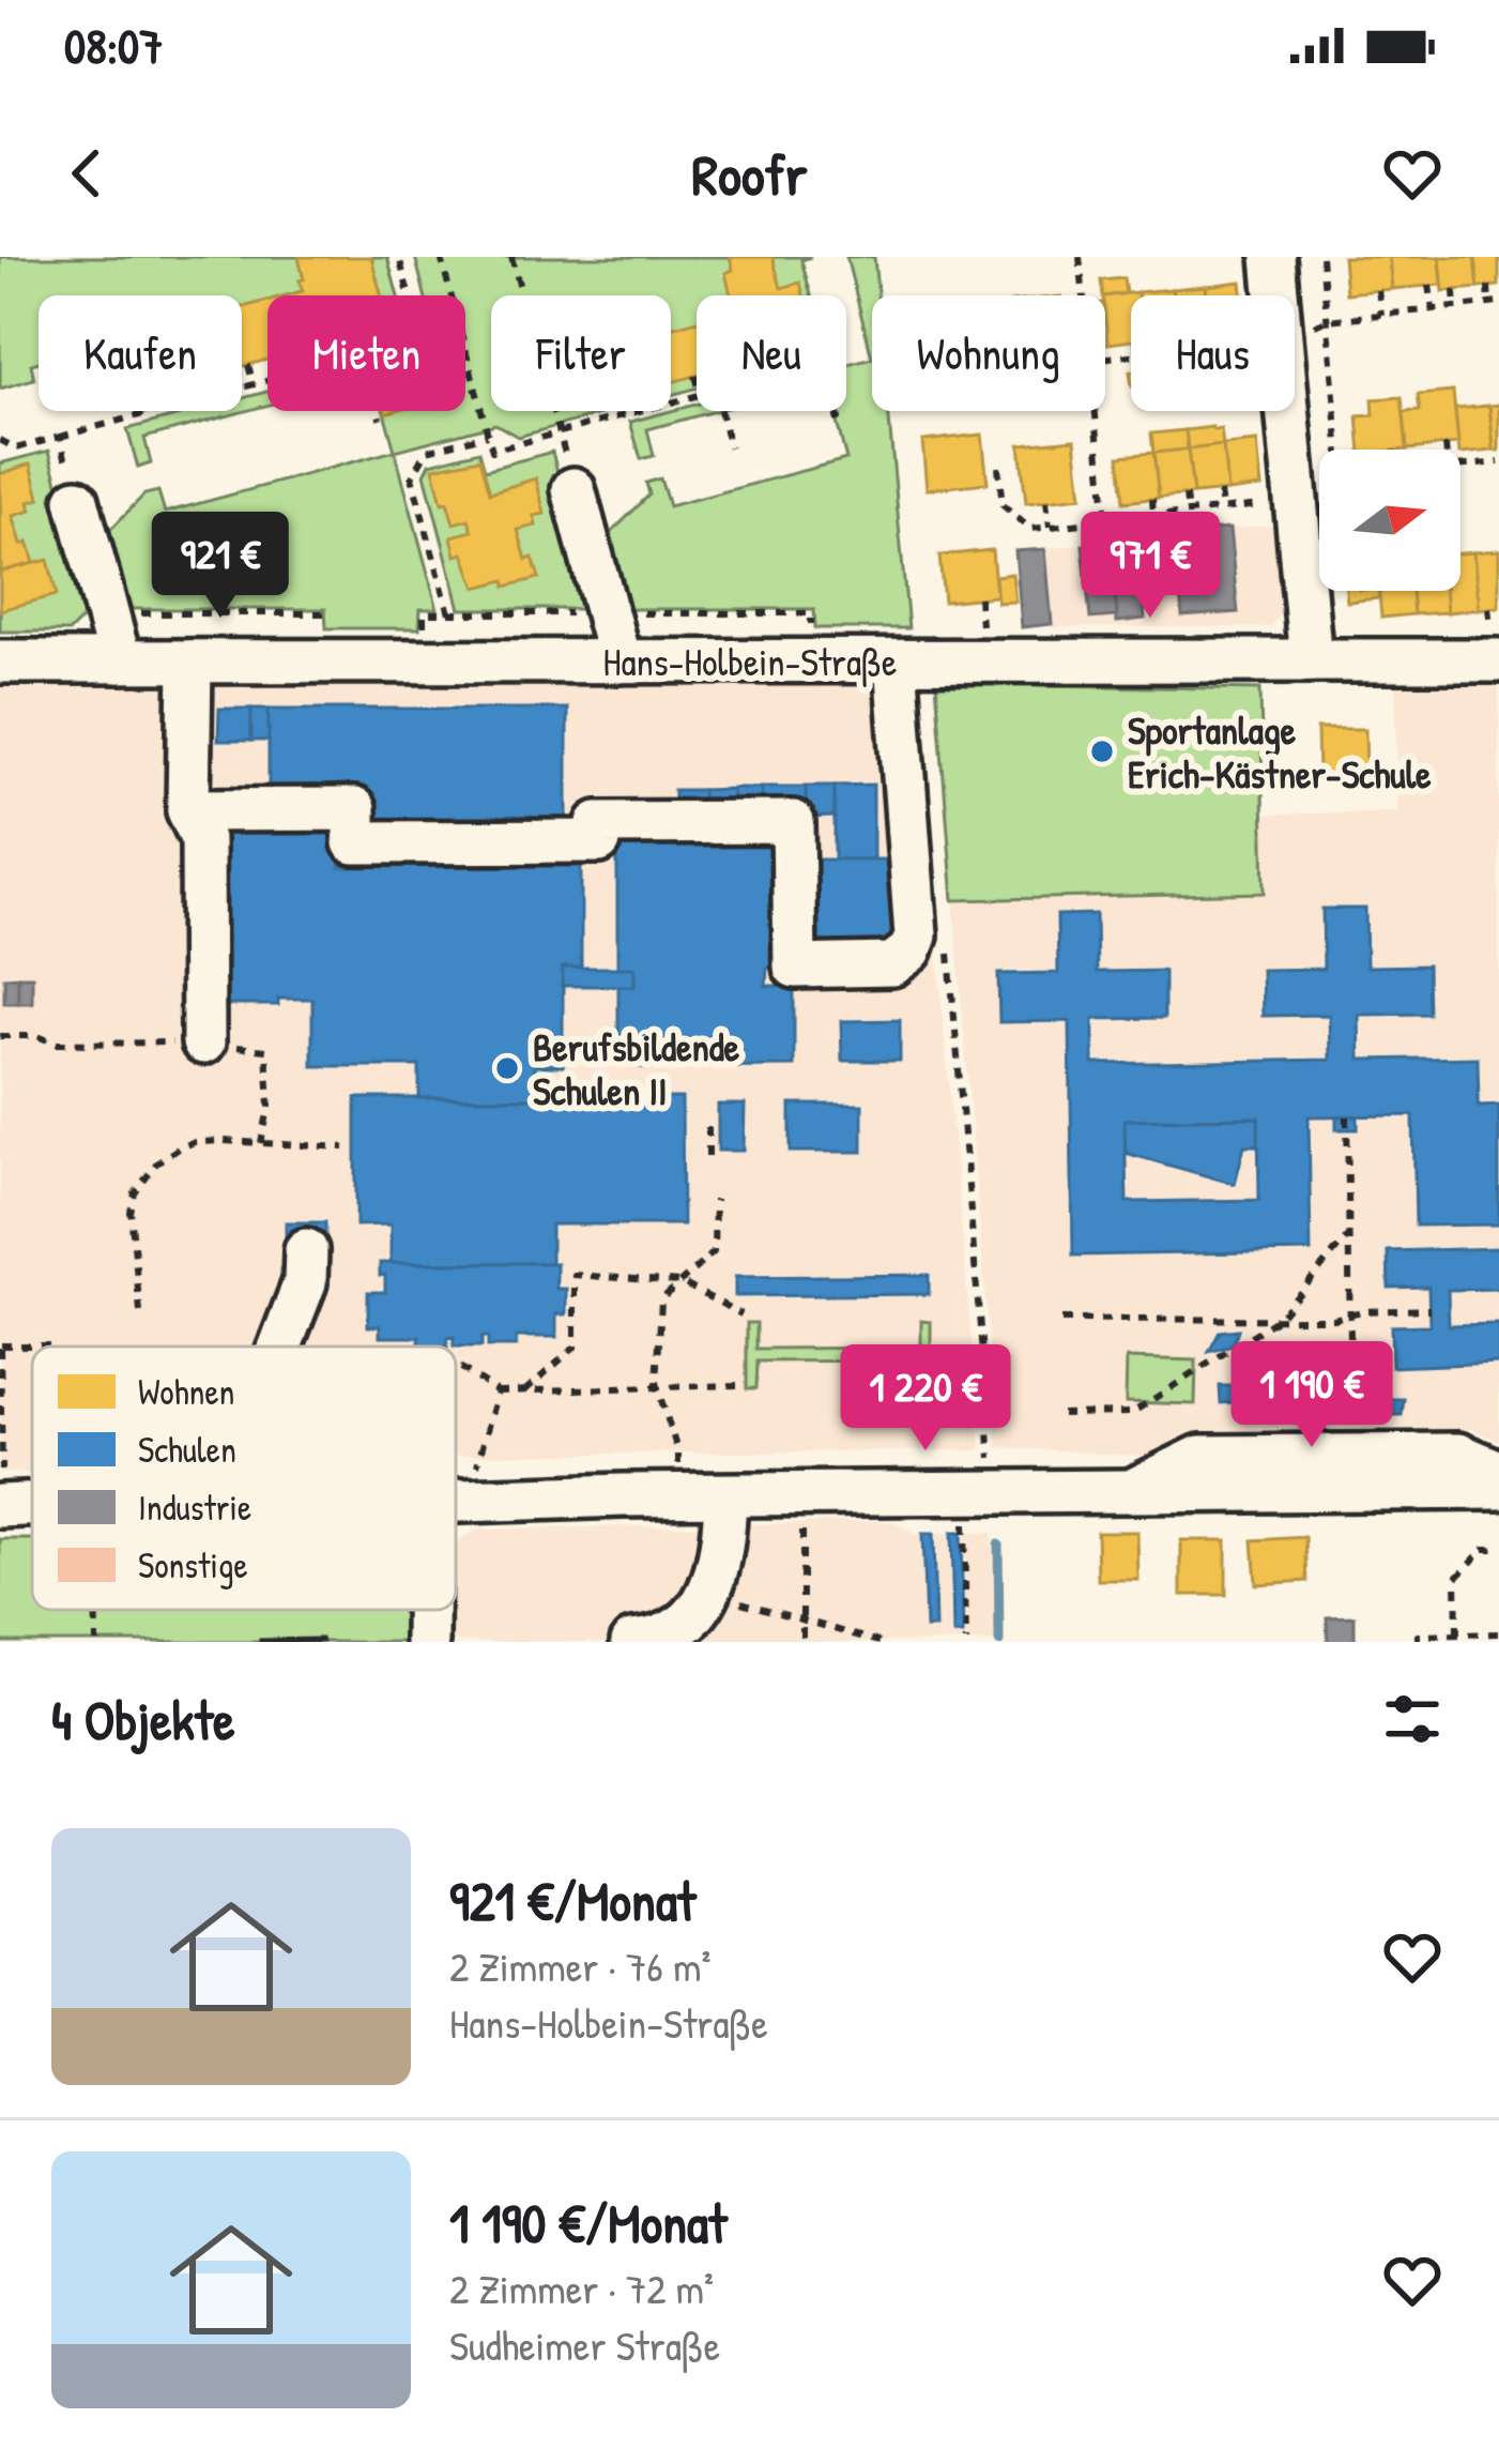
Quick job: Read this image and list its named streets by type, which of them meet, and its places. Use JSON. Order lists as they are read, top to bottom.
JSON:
{
  "streets": {
    "street": ["Hans-Holbein-Straße"]
  },
  "places": ["Sportanlage Erich-Kästner-Schule", "Berufsbildende Schulen II"],
  "legend": [
    "Wohnen",
    "Schulen",
    "Industrie",
    "Sonstige"
  ],
  "north": "right",
  "page": {
    "status": "08:07",
    "header": "Roofr",
    "chip": [
      "Kaufen",
      "Mieten",
      "Filter",
      "Neu",
      "Wohnung",
      "Haus"
    ],
    "price": [
      "921 €",
      "971 €",
      "1 190 €",
      "1 220 €"
    ],
    "heading": "4 Objekte",
    "list": [
      {
        "name": "921 €/Monat",
        "note": "2 Zimmer · 76 m² · Hans-Holbein-Straße"
      },
      {
        "name": "1 190 €/Monat",
        "note": "2 Zimmer · 72 m² · Sudheimer Straße"
      }
    ]
  }
}
